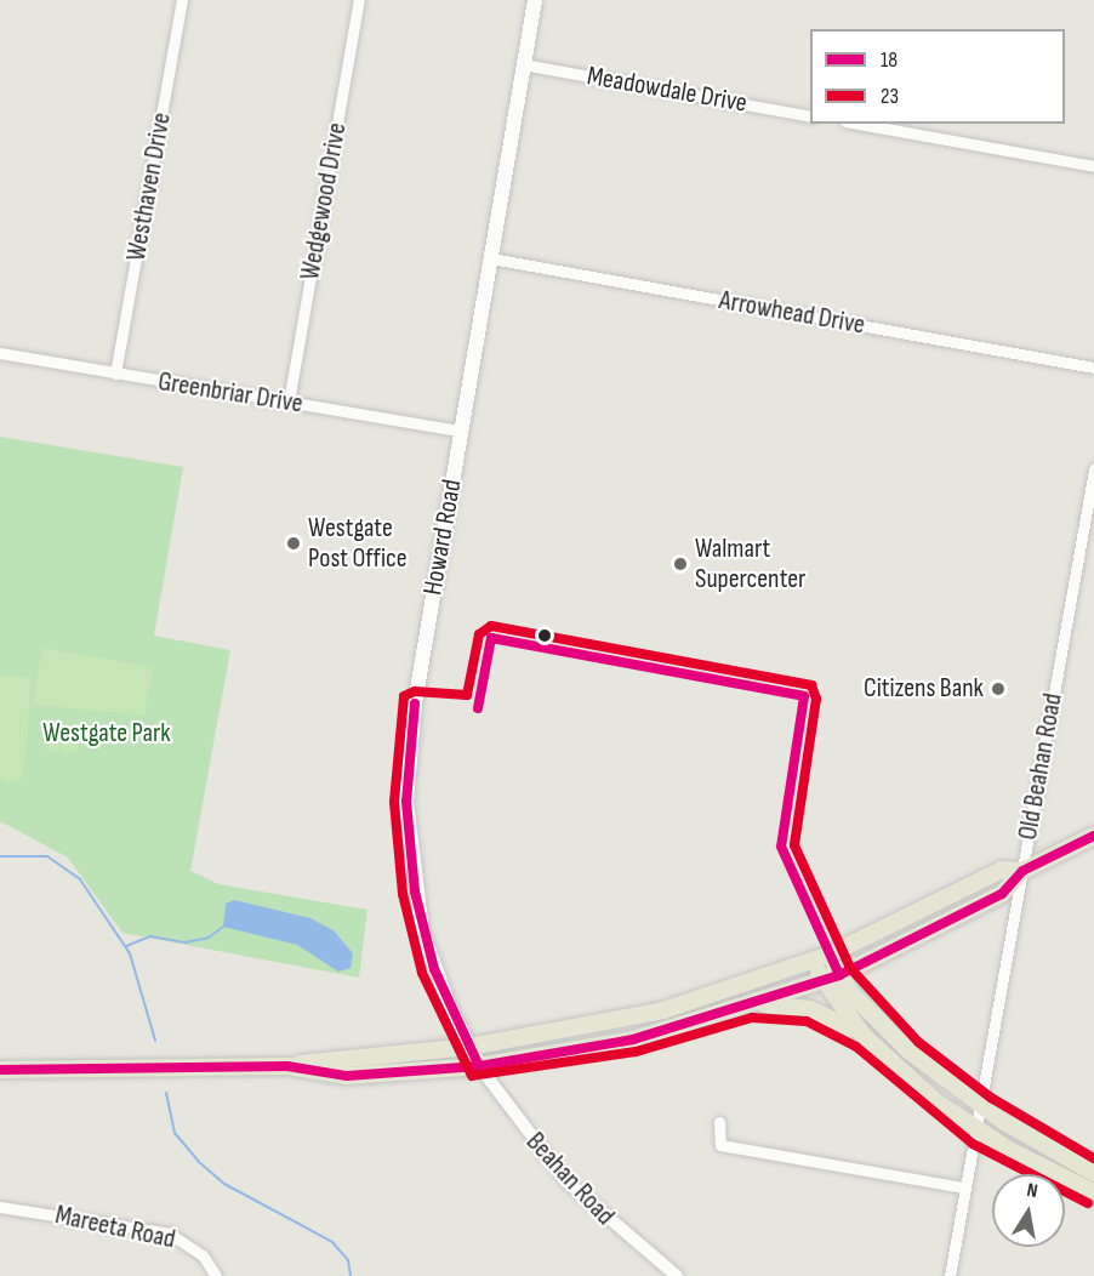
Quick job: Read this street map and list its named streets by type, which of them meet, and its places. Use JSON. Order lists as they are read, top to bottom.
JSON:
{
  "streets": {
    "main road": ["Howard Road"],
    "street": [
      "Meadowdale Drive",
      "Westhaven Drive",
      "Wedgewood Drive",
      "Arrowhead Drive",
      "Greenbriar Drive",
      "Old Beahan Road",
      "Beahan Road",
      "Mareeta Road"
    ]
  },
  "crossings": [
    ["Meadowdale Drive", "Howard Road"],
    ["Westhaven Drive", "Greenbriar Drive"],
    ["Wedgewood Drive", "Greenbriar Drive"],
    ["Arrowhead Drive", "Howard Road"],
    ["Greenbriar Drive", "Howard Road"],
    ["Howard Road", "Beahan Road"]
  ],
  "parks": ["Westgate Park"],
  "places": ["Westgate Post Office", "Walmart Supercenter", "Citizens Bank"],
  "lines": ["transit line 23", "transit line 18"],
  "legend": ["18", "23"],
  "north": "top"
}
